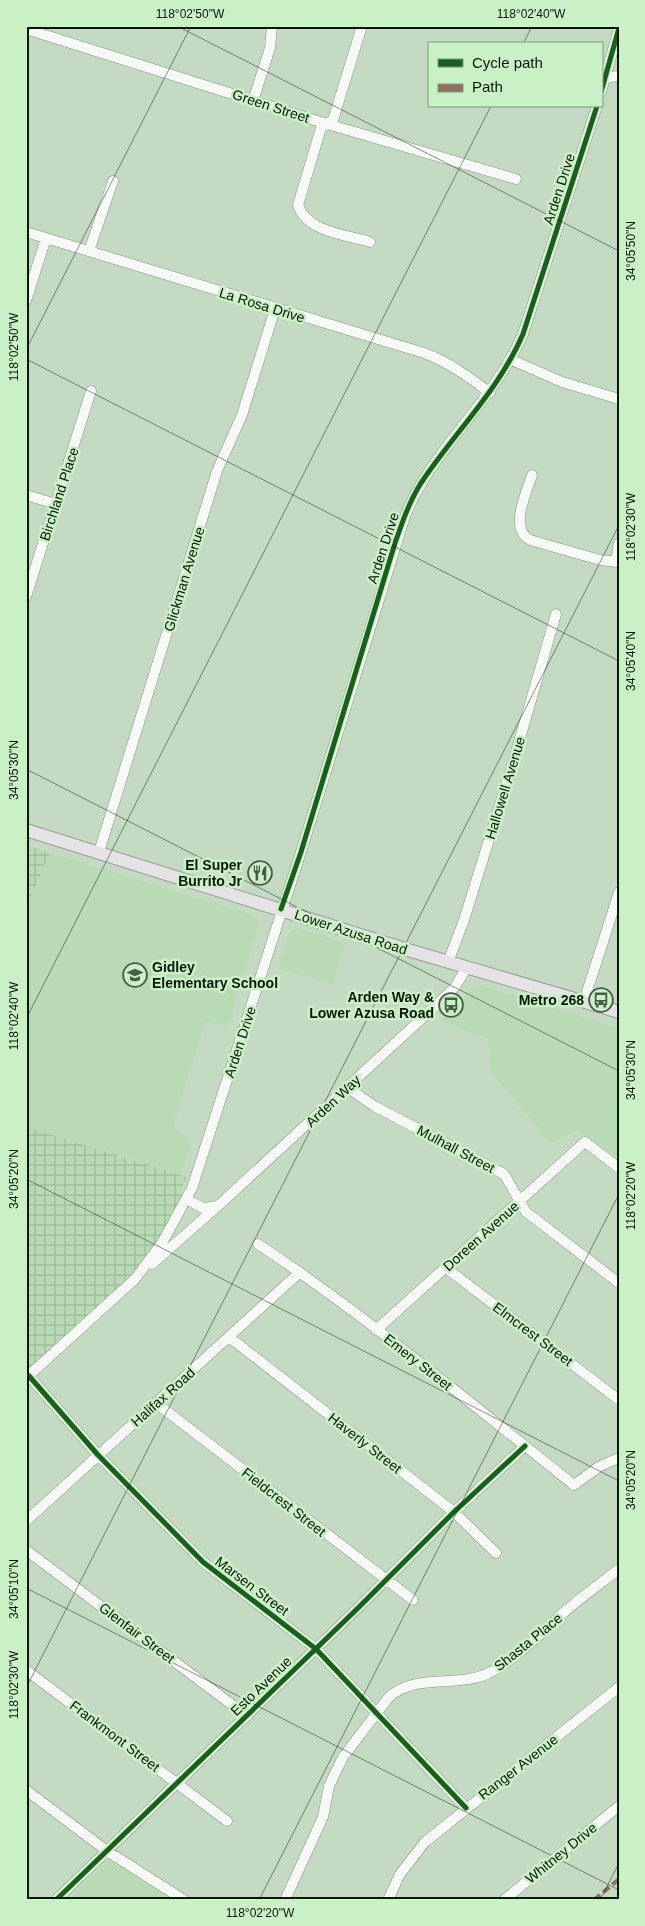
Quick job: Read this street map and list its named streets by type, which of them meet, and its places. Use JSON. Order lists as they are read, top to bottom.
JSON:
{
  "streets": {
    "main road": ["Lower Azusa Road"],
    "street": [
      "Green Street",
      "Arden Drive",
      "La Rosa Drive",
      "Birchland Place",
      "Glickman Avenue",
      "Hallowell Avenue",
      "Arden Way",
      "Mulhall Street",
      "Doreen Avenue",
      "Elmcrest Street",
      "Emery Street",
      "Halifax Road",
      "Haverly Street",
      "Fieldcrest Street",
      "Marsen Street",
      "Glenfair Street",
      "Shasta Place",
      "Esto Avenue",
      "Frankmont Street",
      "Ranger Avenue",
      "Whitney Drive"
    ]
  },
  "crossings": [
    ["Arden Drive", "La Rosa Drive"],
    ["Arden Drive", "Lower Azusa Road"],
    ["Arden Drive", "Arden Way"],
    ["Arden Drive", "Marsen Street"],
    ["La Rosa Drive", "Glickman Avenue"],
    ["Glickman Avenue", "Lower Azusa Road"],
    ["Hallowell Avenue", "Lower Azusa Road"],
    ["Lower Azusa Road", "Arden Way"],
    ["Arden Way", "Mulhall Street"],
    ["Mulhall Street", "Doreen Avenue"],
    ["Doreen Avenue", "Elmcrest Street"],
    ["Doreen Avenue", "Emery Street"],
    ["Emery Street", "Halifax Road"],
    ["Emery Street", "Esto Avenue"],
    ["Halifax Road", "Haverly Street"],
    ["Halifax Road", "Fieldcrest Street"],
    ["Halifax Road", "Marsen Street"],
    ["Haverly Street", "Esto Avenue"],
    ["Fieldcrest Street", "Esto Avenue"],
    ["Marsen Street", "Shasta Place"],
    ["Marsen Street", "Esto Avenue"],
    ["Marsen Street", "Ranger Avenue"],
    ["Glenfair Street", "Esto Avenue"],
    ["Esto Avenue", "Frankmont Street"]
  ],
  "places": {
    "restaurant": ["El Super Burrito Jr"],
    "school or university": ["Gidley Elementary School"],
    "bus stop": ["Metro 268", "Arden Way & Lower Azusa Road"]
  },
  "legend": ["Cycle path", "Path"],
  "coordinates": [
    "118°02'50\"W",
    "118°02'40\"W",
    "34°05'50\"N",
    "118°02'30\"W",
    "34°05'40\"N",
    "34°05'30\"N",
    "34°05'20\"N",
    "118°02'20\"W",
    "34°05'10\"N"
  ]
}
